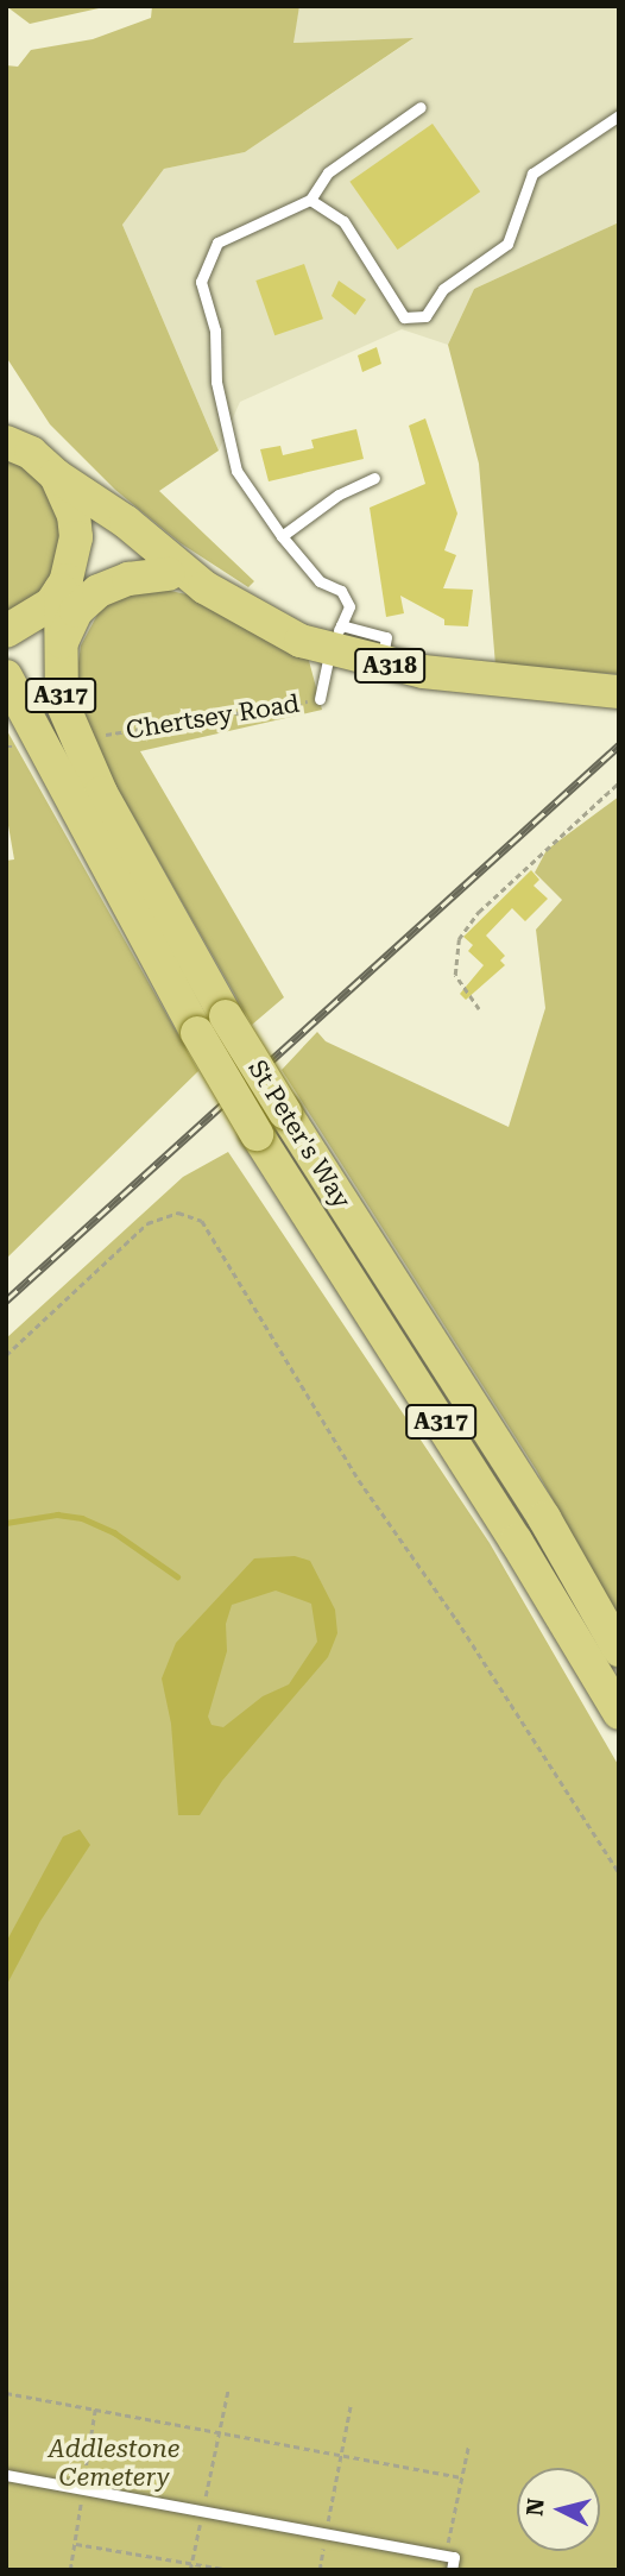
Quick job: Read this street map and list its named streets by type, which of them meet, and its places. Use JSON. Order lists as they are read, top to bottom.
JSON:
{
  "streets": {
    "main road": ["A318", "A317", "St Peter's Way"],
    "path": ["Chertsey Road"]
  },
  "crossings": [
    ["A318", "St Peter's Way"]
  ],
  "parks": ["Addlestone Cemetery"],
  "north": "left"
}
